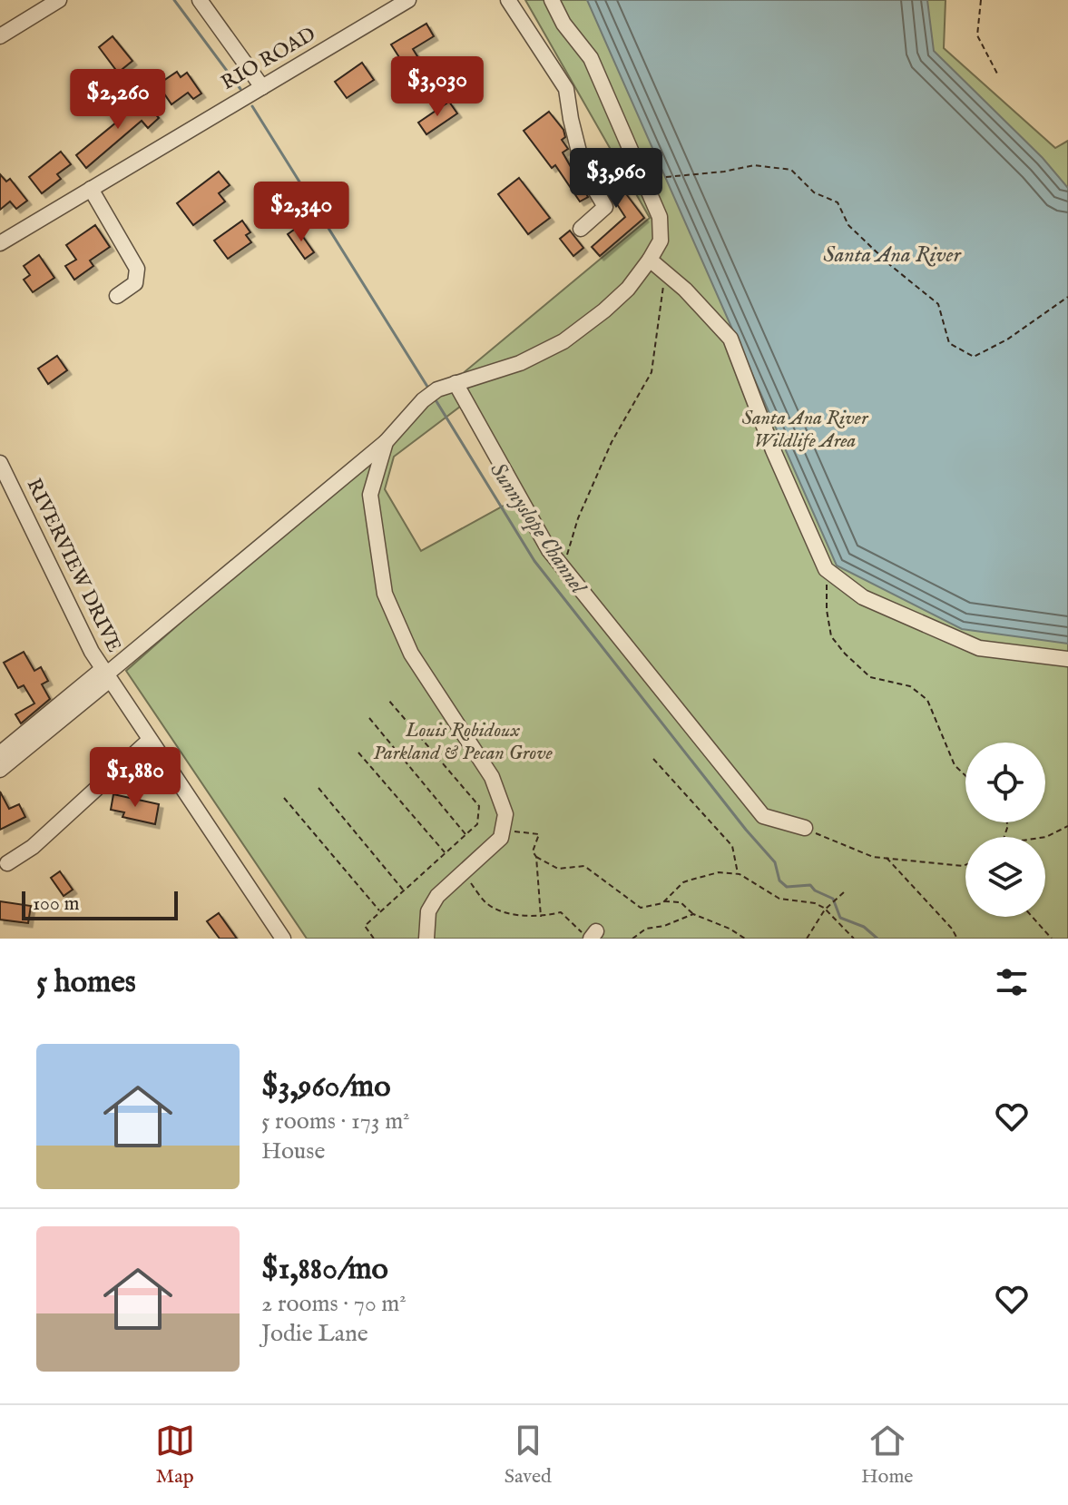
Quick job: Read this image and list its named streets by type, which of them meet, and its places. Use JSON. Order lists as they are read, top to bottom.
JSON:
{
  "streets": {
    "street": ["RIO ROAD", "RIVERVIEW DRIVE"]
  },
  "water": ["Santa Ana River", "Sunnyslope Channel"],
  "parks": ["Santa Ana River Wildlife Area", "Louis Robidoux Parkland & Pecan Grove"],
  "scale_bar": "100 m",
  "page": {
    "price": [
      "$3,030",
      "$2,260",
      "$3,960",
      "$2,340",
      "$1,880"
    ],
    "scale": "100 m",
    "heading": "5 homes",
    "list": [
      {
        "name": "$3,960/mo",
        "note": "5 rooms · 173 m² · House"
      },
      {
        "name": "$1,880/mo",
        "note": "2 rooms · 70 m² · Jodie Lane"
      }
    ],
    "tabs": ["Map", "Saved", "Home"]
  }
}
